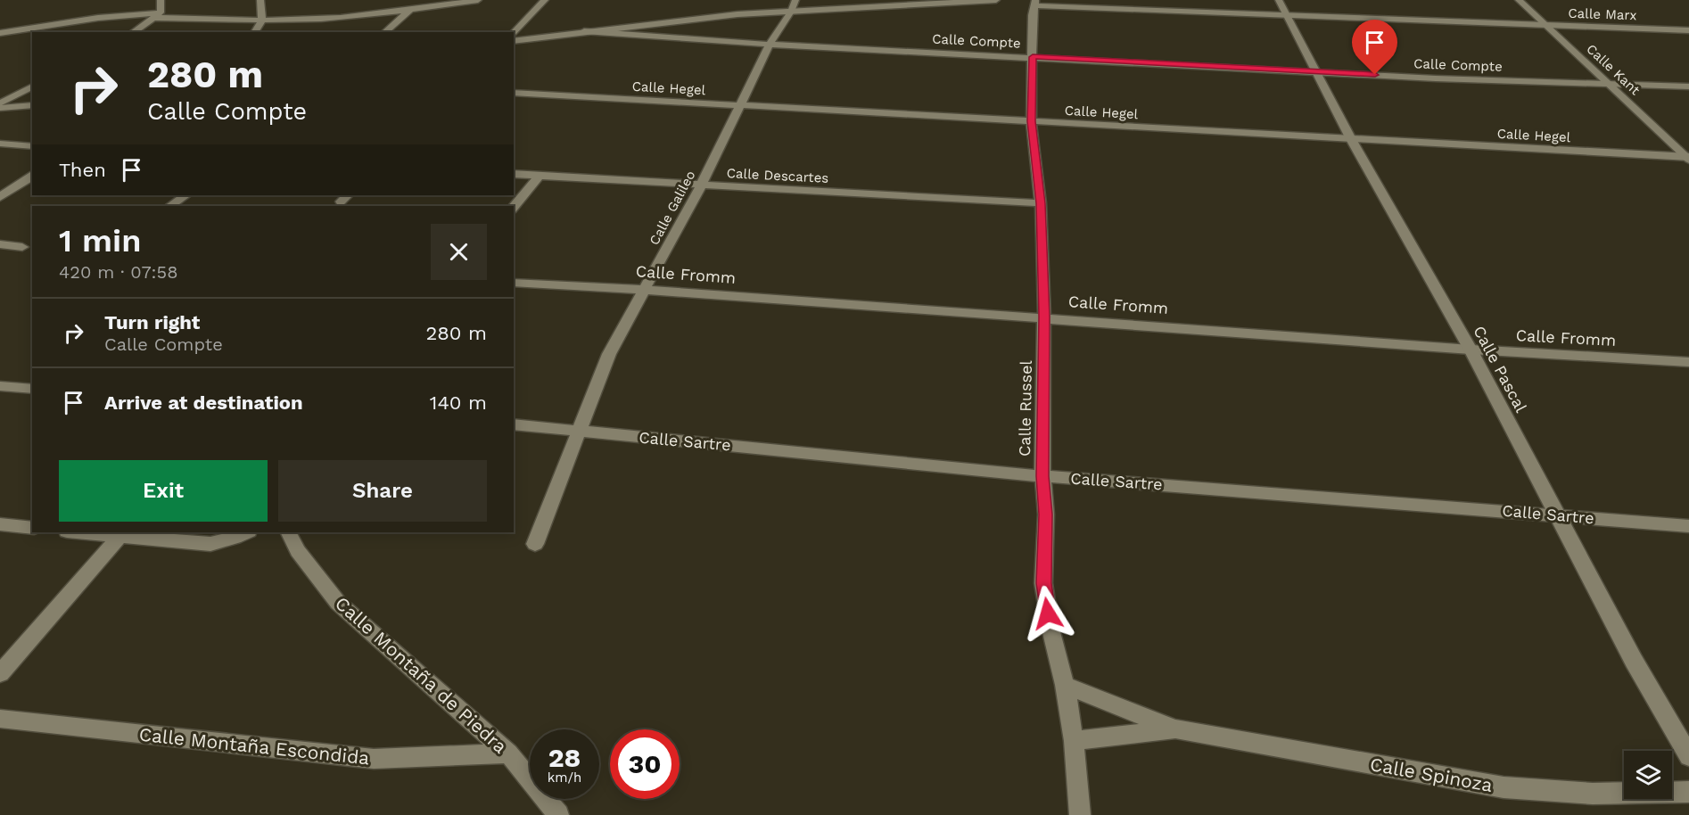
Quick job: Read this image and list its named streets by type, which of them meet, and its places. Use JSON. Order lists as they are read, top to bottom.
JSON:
{
  "streets": {
    "street": [
      "Calle Marx",
      "Calle Compte",
      "Calle Kant",
      "Calle Hegel",
      "Calle Descartes",
      "Calle Galileo",
      "Calle Fromm",
      "Calle Pascal",
      "Calle Russel",
      "Calle Sartre",
      "Calle Montaña de Piedra",
      "Calle Montaña Escondida",
      "Calle Spinoza"
    ]
  },
  "crossings": [
    ["Calle Marx", "Calle Kant"],
    ["Calle Marx", "Calle Pascal"],
    ["Calle Marx", "Calle Russel"],
    ["Calle Compte", "Calle Kant"],
    ["Calle Compte", "Calle Galileo"],
    ["Calle Compte", "Calle Pascal"],
    ["Calle Compte", "Calle Russel"],
    ["Calle Kant", "Calle Hegel"],
    ["Calle Hegel", "Calle Galileo"],
    ["Calle Hegel", "Calle Pascal"],
    ["Calle Hegel", "Calle Russel"],
    ["Calle Descartes", "Calle Galileo"],
    ["Calle Descartes", "Calle Russel"],
    ["Calle Galileo", "Calle Fromm"],
    ["Calle Galileo", "Calle Sartre"],
    ["Calle Fromm", "Calle Pascal"],
    ["Calle Fromm", "Calle Russel"],
    ["Calle Pascal", "Calle Sartre"],
    ["Calle Russel", "Calle Sartre"],
    ["Calle Russel", "Calle Spinoza"],
    ["Calle Montaña de Piedra", "Calle Montaña Escondida"]
  ],
  "page": {
    "turn": ["280 m", "Calle Compte"],
    "then": "Then",
    "heading": ["1 min", "420 m · 07:58"],
    "list": [
      {
        "name": "Turn right",
        "note": "Calle Compte",
        "value": "280 m"
      },
      {
        "name": "Arrive at destination",
        "value": "140 m"
      }
    ],
    "buttons": ["Exit", "Share"],
    "speed": "28 km/h",
    "limit": "30"
  }
}
